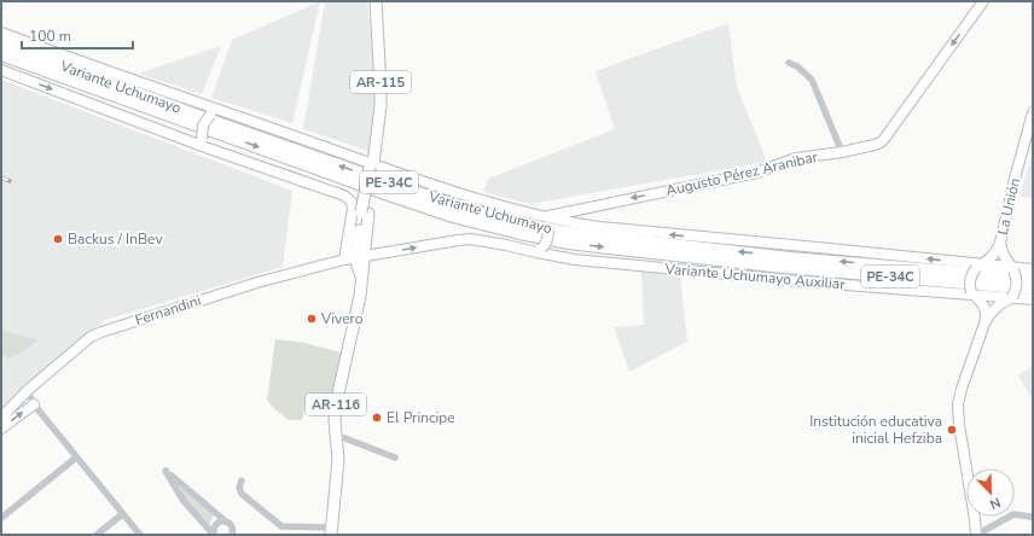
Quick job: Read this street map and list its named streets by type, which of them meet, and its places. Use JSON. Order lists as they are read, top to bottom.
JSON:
{
  "streets": {
    "highway": ["Variante Uchumayo", "PE-34C"],
    "main road": [
      "AR-115",
      "Augusto Pérez Aranibar",
      "La Unión",
      "Variante Uchumayo Auxiliar",
      "Fernandini",
      "AR-116"
    ]
  },
  "crossings": [
    ["AR-115", "Variante Uchumayo"],
    ["AR-115", "AR-116"],
    ["Variante Uchumayo", "Augusto Pérez Aranibar"],
    ["Variante Uchumayo", "Variante Uchumayo Auxiliar"],
    ["Variante Uchumayo", "Fernandini"],
    ["Variante Uchumayo", "AR-116"],
    ["Fernandini", "AR-116"]
  ],
  "one_way": ["Augusto Pérez Aranibar"],
  "places": [
    "Backus / InBev",
    "Vivero",
    "El Principe",
    "Institución educativa inicial Hefziba"
  ],
  "scale_bar": "100 m",
  "north": "bottom right"
}
